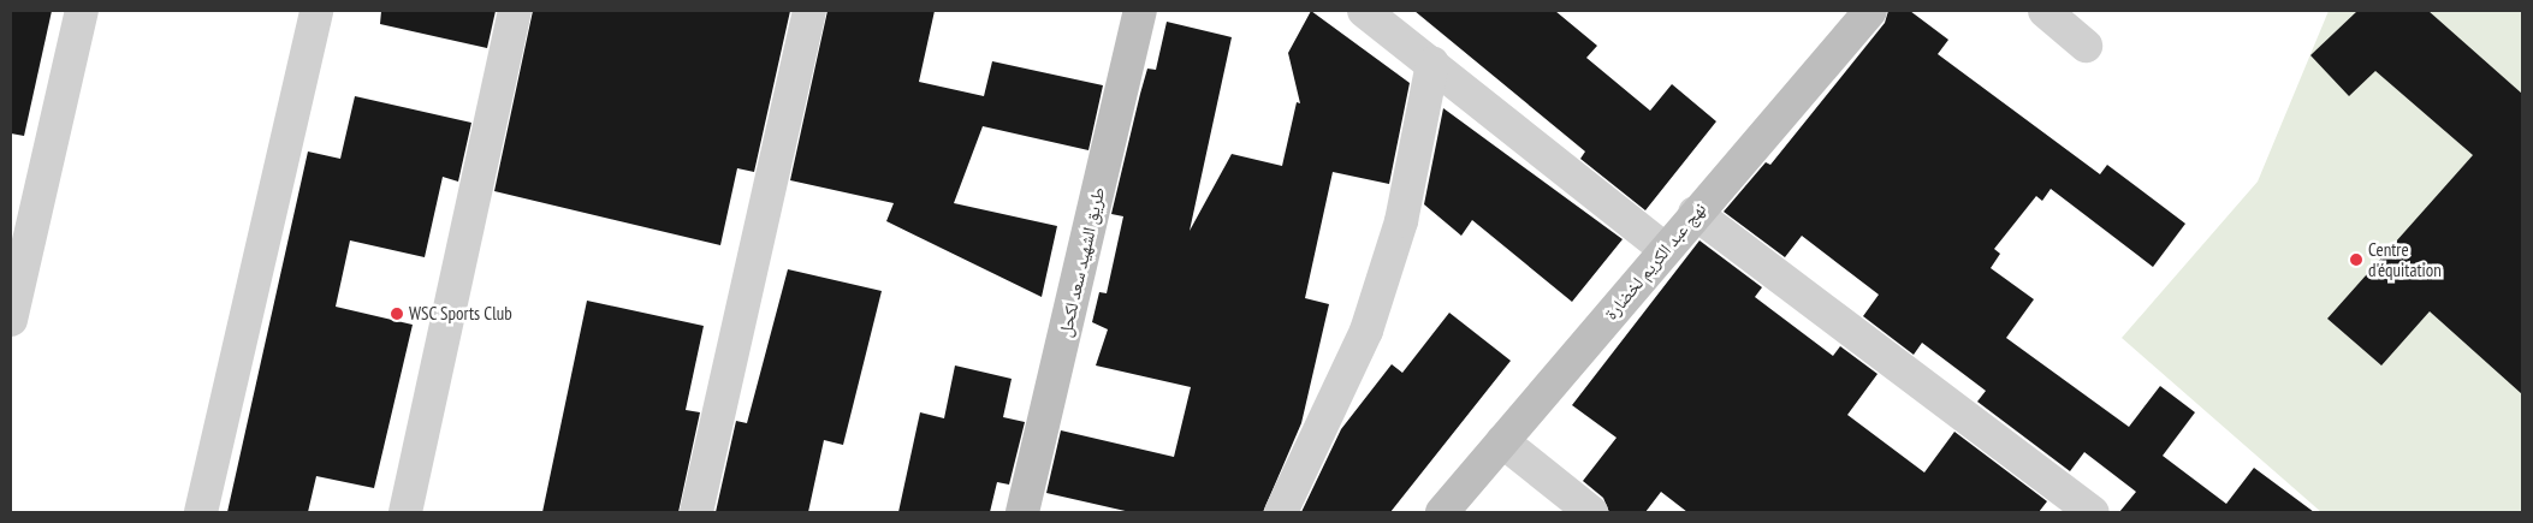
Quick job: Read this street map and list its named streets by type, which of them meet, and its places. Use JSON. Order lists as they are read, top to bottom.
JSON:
{
  "streets": {
    "main road": ["نهج عبد الكريم لخضارة", "طريق الشهيد سعد لكحل"]
  },
  "places": ["Centre d'équitation", "WSC Sports Club"]
}
